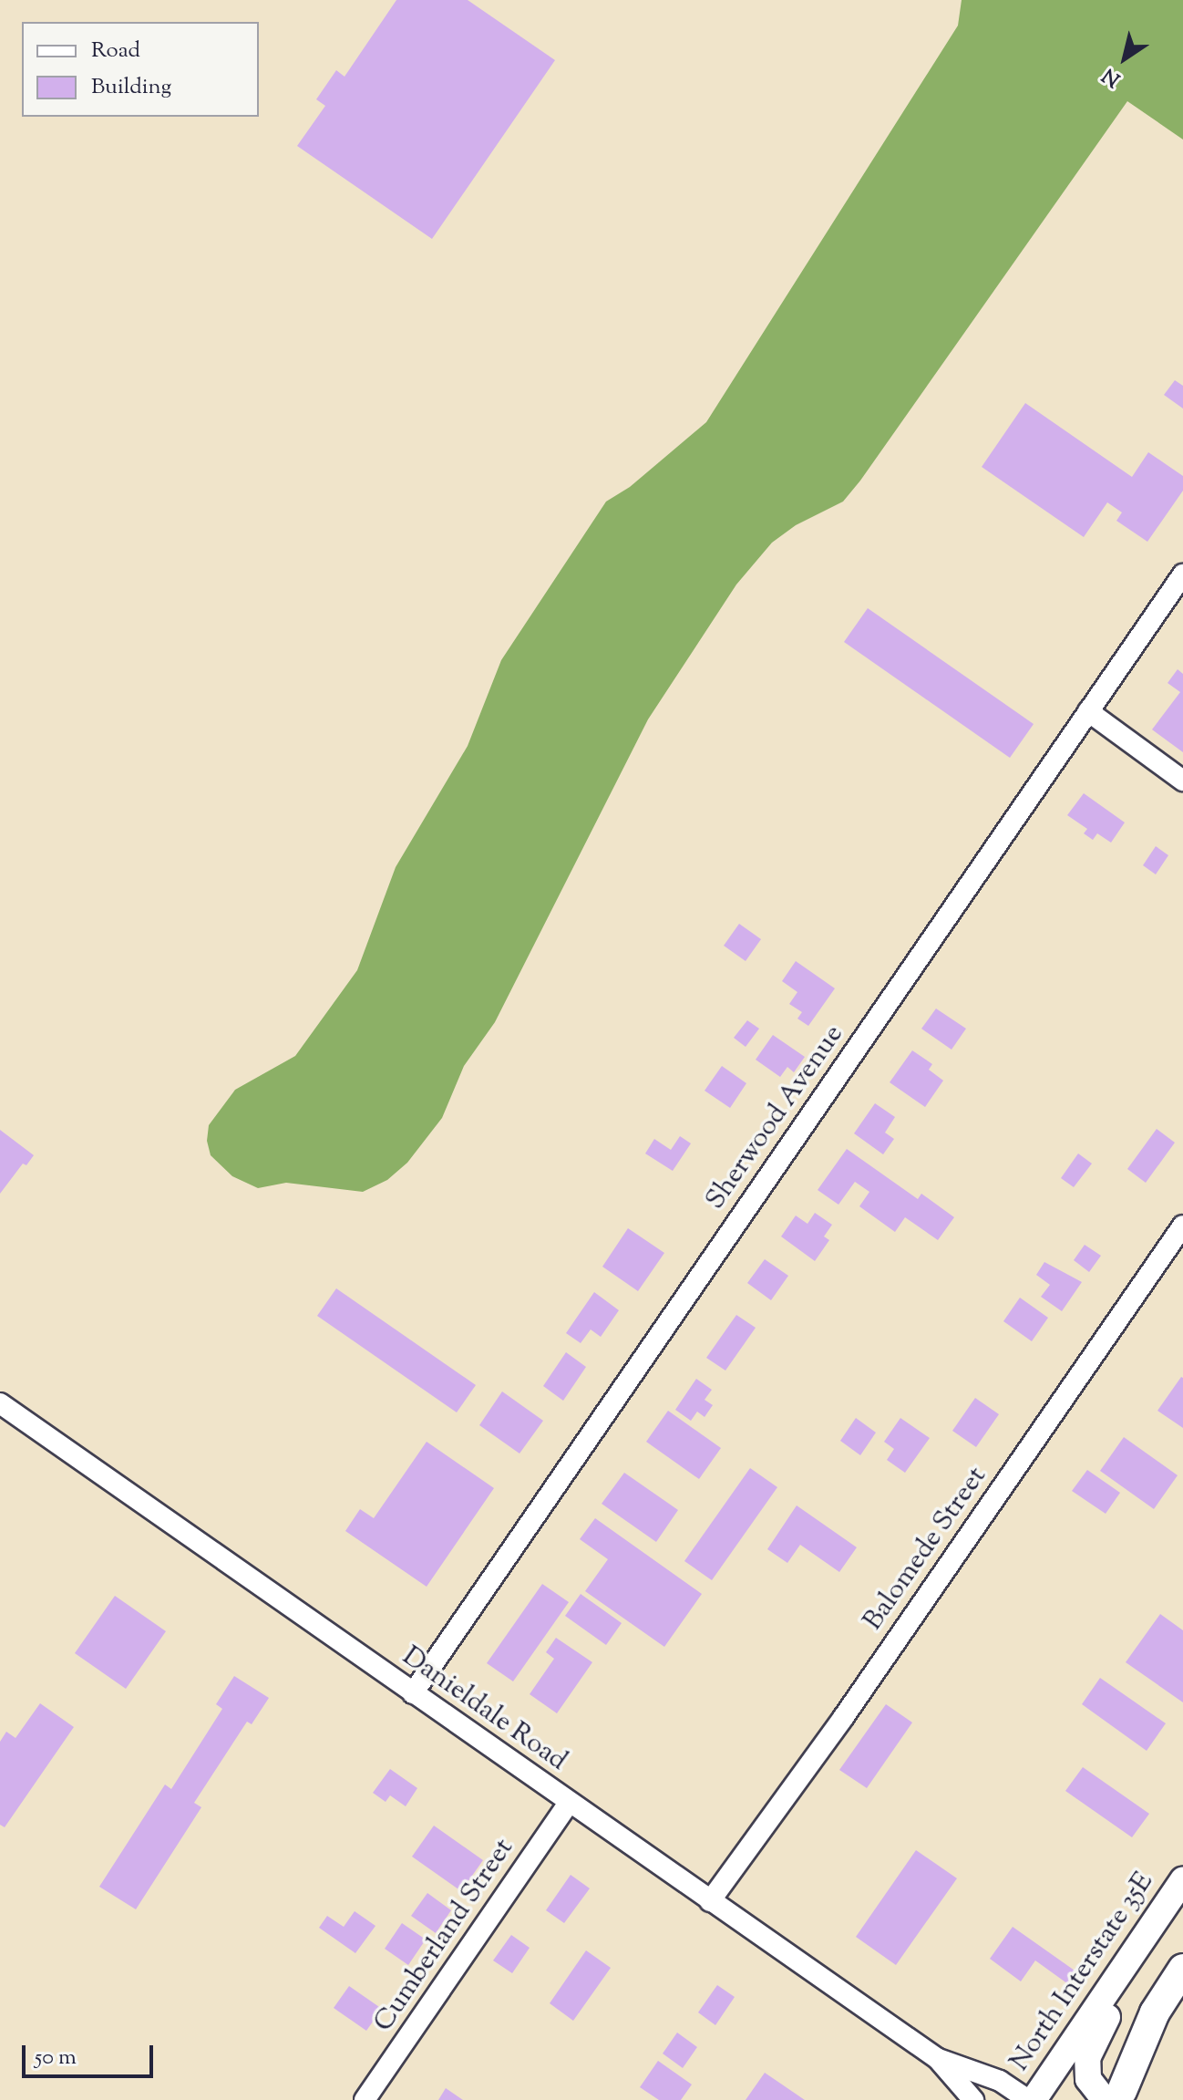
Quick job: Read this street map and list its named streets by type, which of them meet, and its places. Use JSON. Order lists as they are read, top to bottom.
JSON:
{
  "streets": {
    "main road": ["North Interstate 35E"],
    "street": [
      "Sherwood Avenue",
      "Balomede Street",
      "Danieldale Road",
      "Cumberland Street"
    ]
  },
  "crossings": [
    ["Sherwood Avenue", "Danieldale Road"],
    ["Balomede Street", "Danieldale Road"],
    ["Danieldale Road", "Cumberland Street"],
    ["Danieldale Road", "North Interstate 35E"]
  ],
  "legend": ["Road", "Building"],
  "scale_bar": "50 m",
  "north": "bottom left"
}
